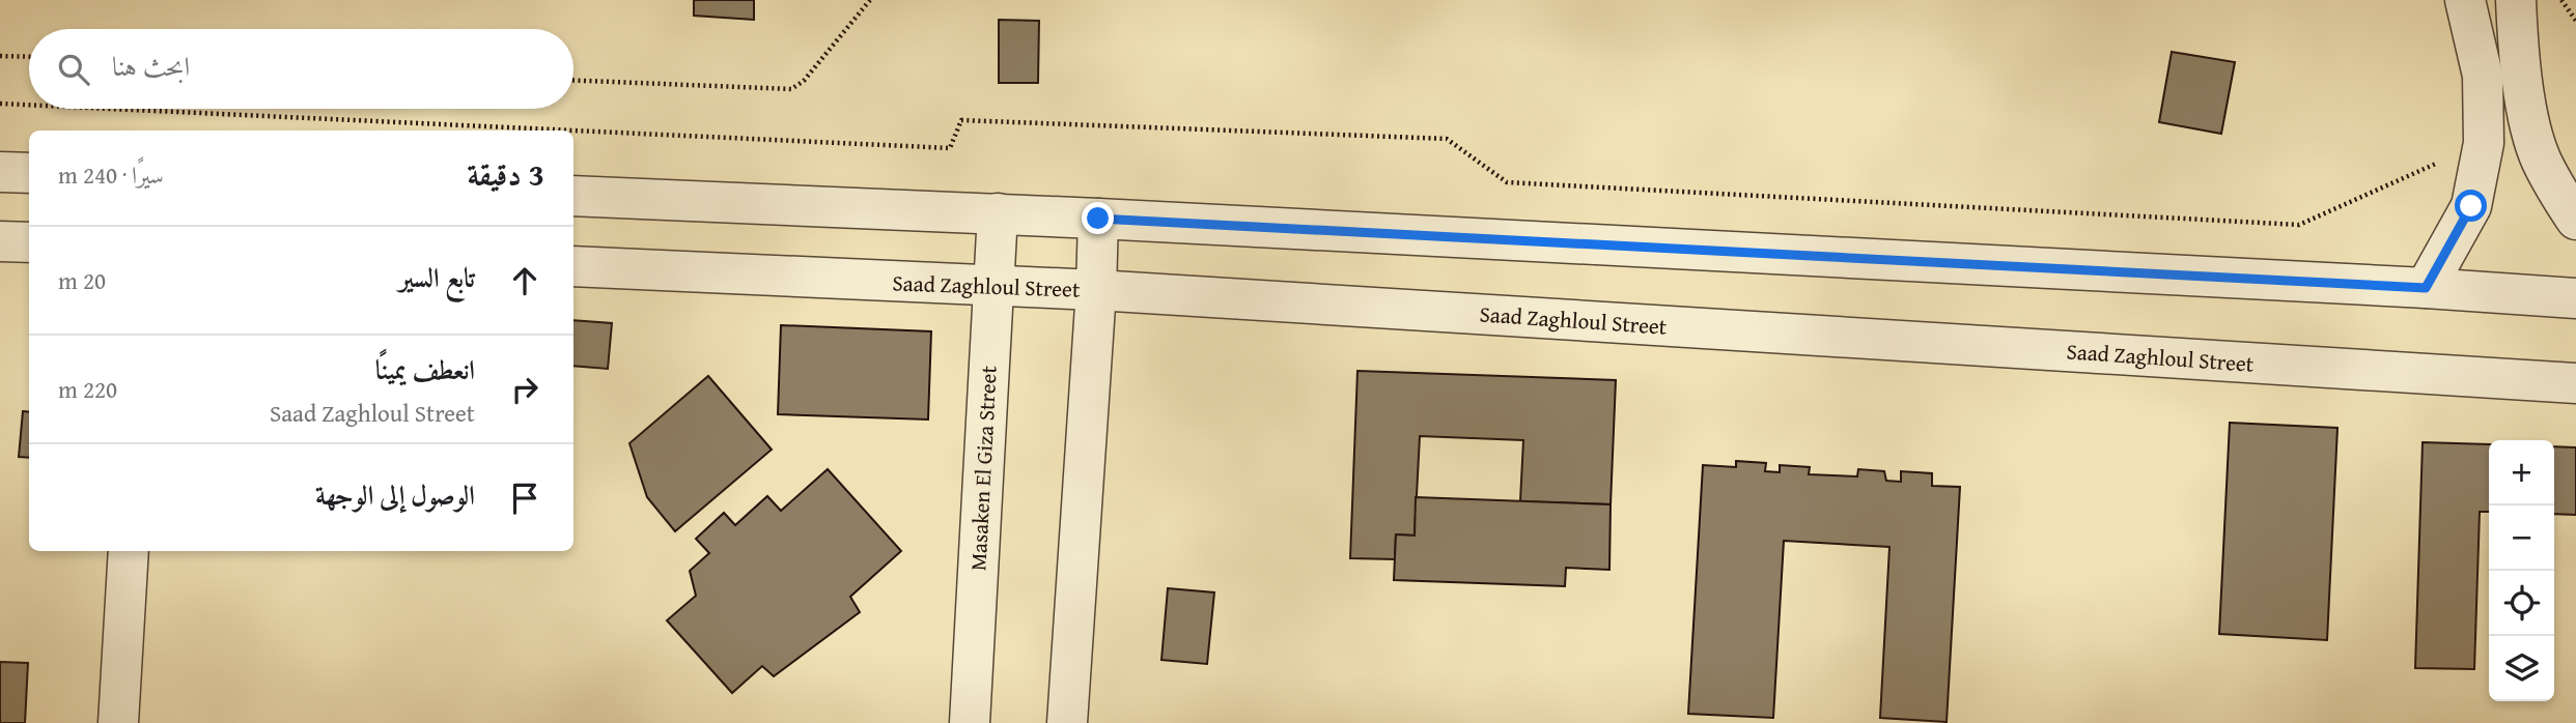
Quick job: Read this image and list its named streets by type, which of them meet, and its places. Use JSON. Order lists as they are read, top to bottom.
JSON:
{
  "streets": {
    "street": ["Saad Zaghloul Street", "Masaken El Giza Street"]
  },
  "crossings": [
    ["Saad Zaghloul Street", "Masaken El Giza Street"]
  ],
  "page": {
    "search": "ابحث هنا",
    "heading": ["3 دقيقة", "سيرًا · 240 m"],
    "list": [
      ["تابع السير", "20 m"],
      ["انعطف يمينًا", "Saad Zaghloul Street", "220 m"],
      "الوصول إلى الوجهة"
    ],
    "map_buttons": ["+", "−"]
  }
}
